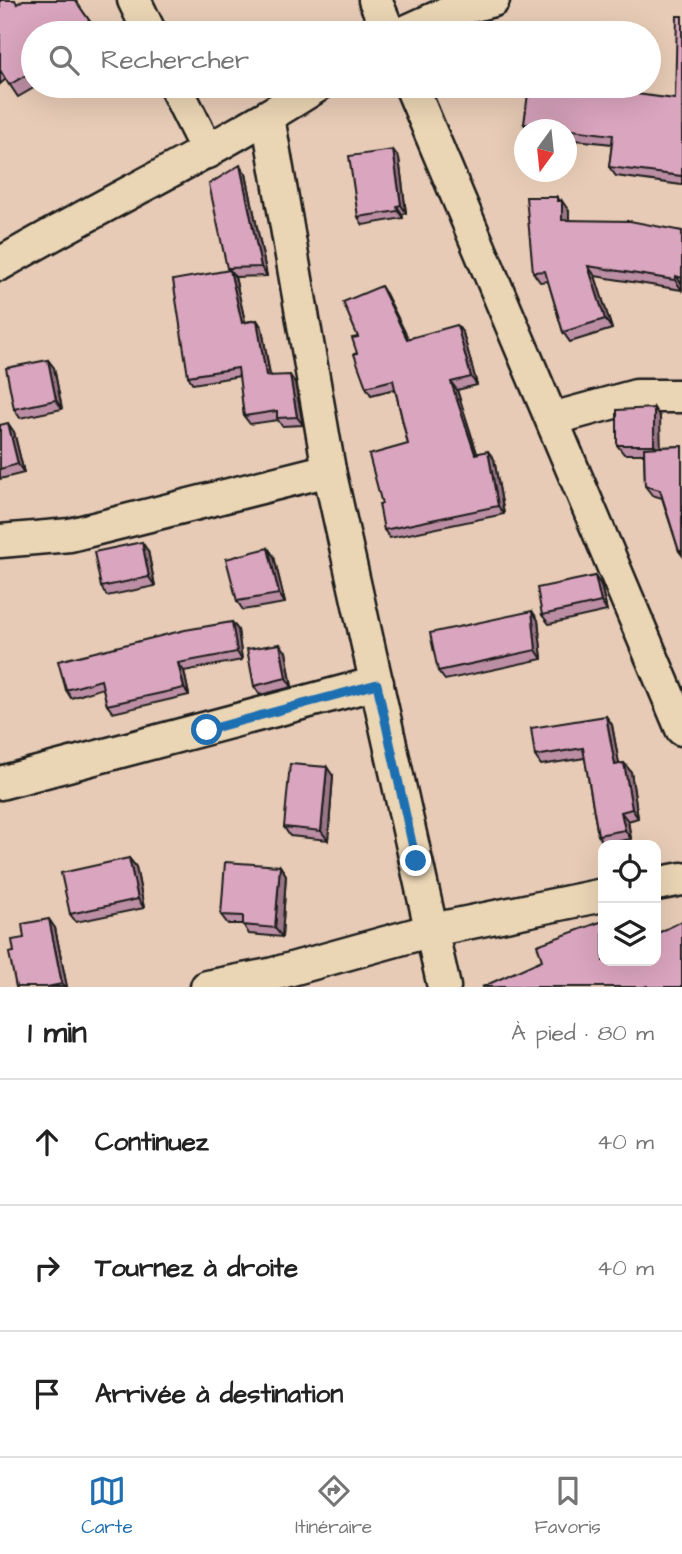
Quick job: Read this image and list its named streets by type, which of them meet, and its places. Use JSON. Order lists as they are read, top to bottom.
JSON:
{
  "north": "bottom",
  "page": {
    "search": "Rechercher",
    "heading": ["1 min", "À pied · 80 m"],
    "list": [
      ["Continuez", "40 m"],
      ["Tournez à droite", "40 m"],
      "Arrivée à destination"
    ],
    "nav": ["Carte", "Itinéraire", "Favoris"]
  }
}
